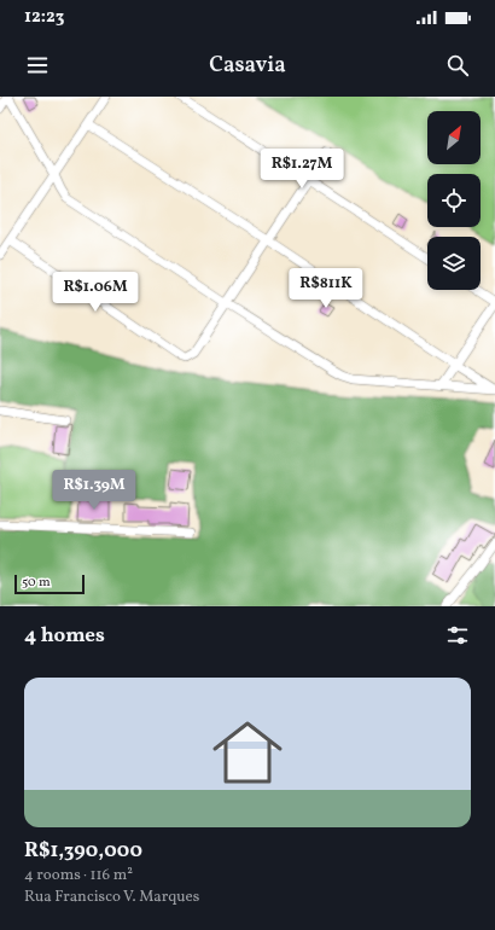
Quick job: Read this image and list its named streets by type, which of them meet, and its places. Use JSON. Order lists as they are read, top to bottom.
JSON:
{
  "scale_bar": "50 m",
  "north": "top right",
  "page": {
    "status": "12:23",
    "header": "Casavia",
    "price": [
      "R$1.27M",
      "R$811K",
      "R$1.06M",
      "R$1.39M"
    ],
    "scale": "50 m",
    "heading": "4 homes",
    "list": [
      {
        "name": "R$1,390,000",
        "note": "4 rooms · 116 m² · Rua Francisco V. Marques"
      }
    ]
  }
}
